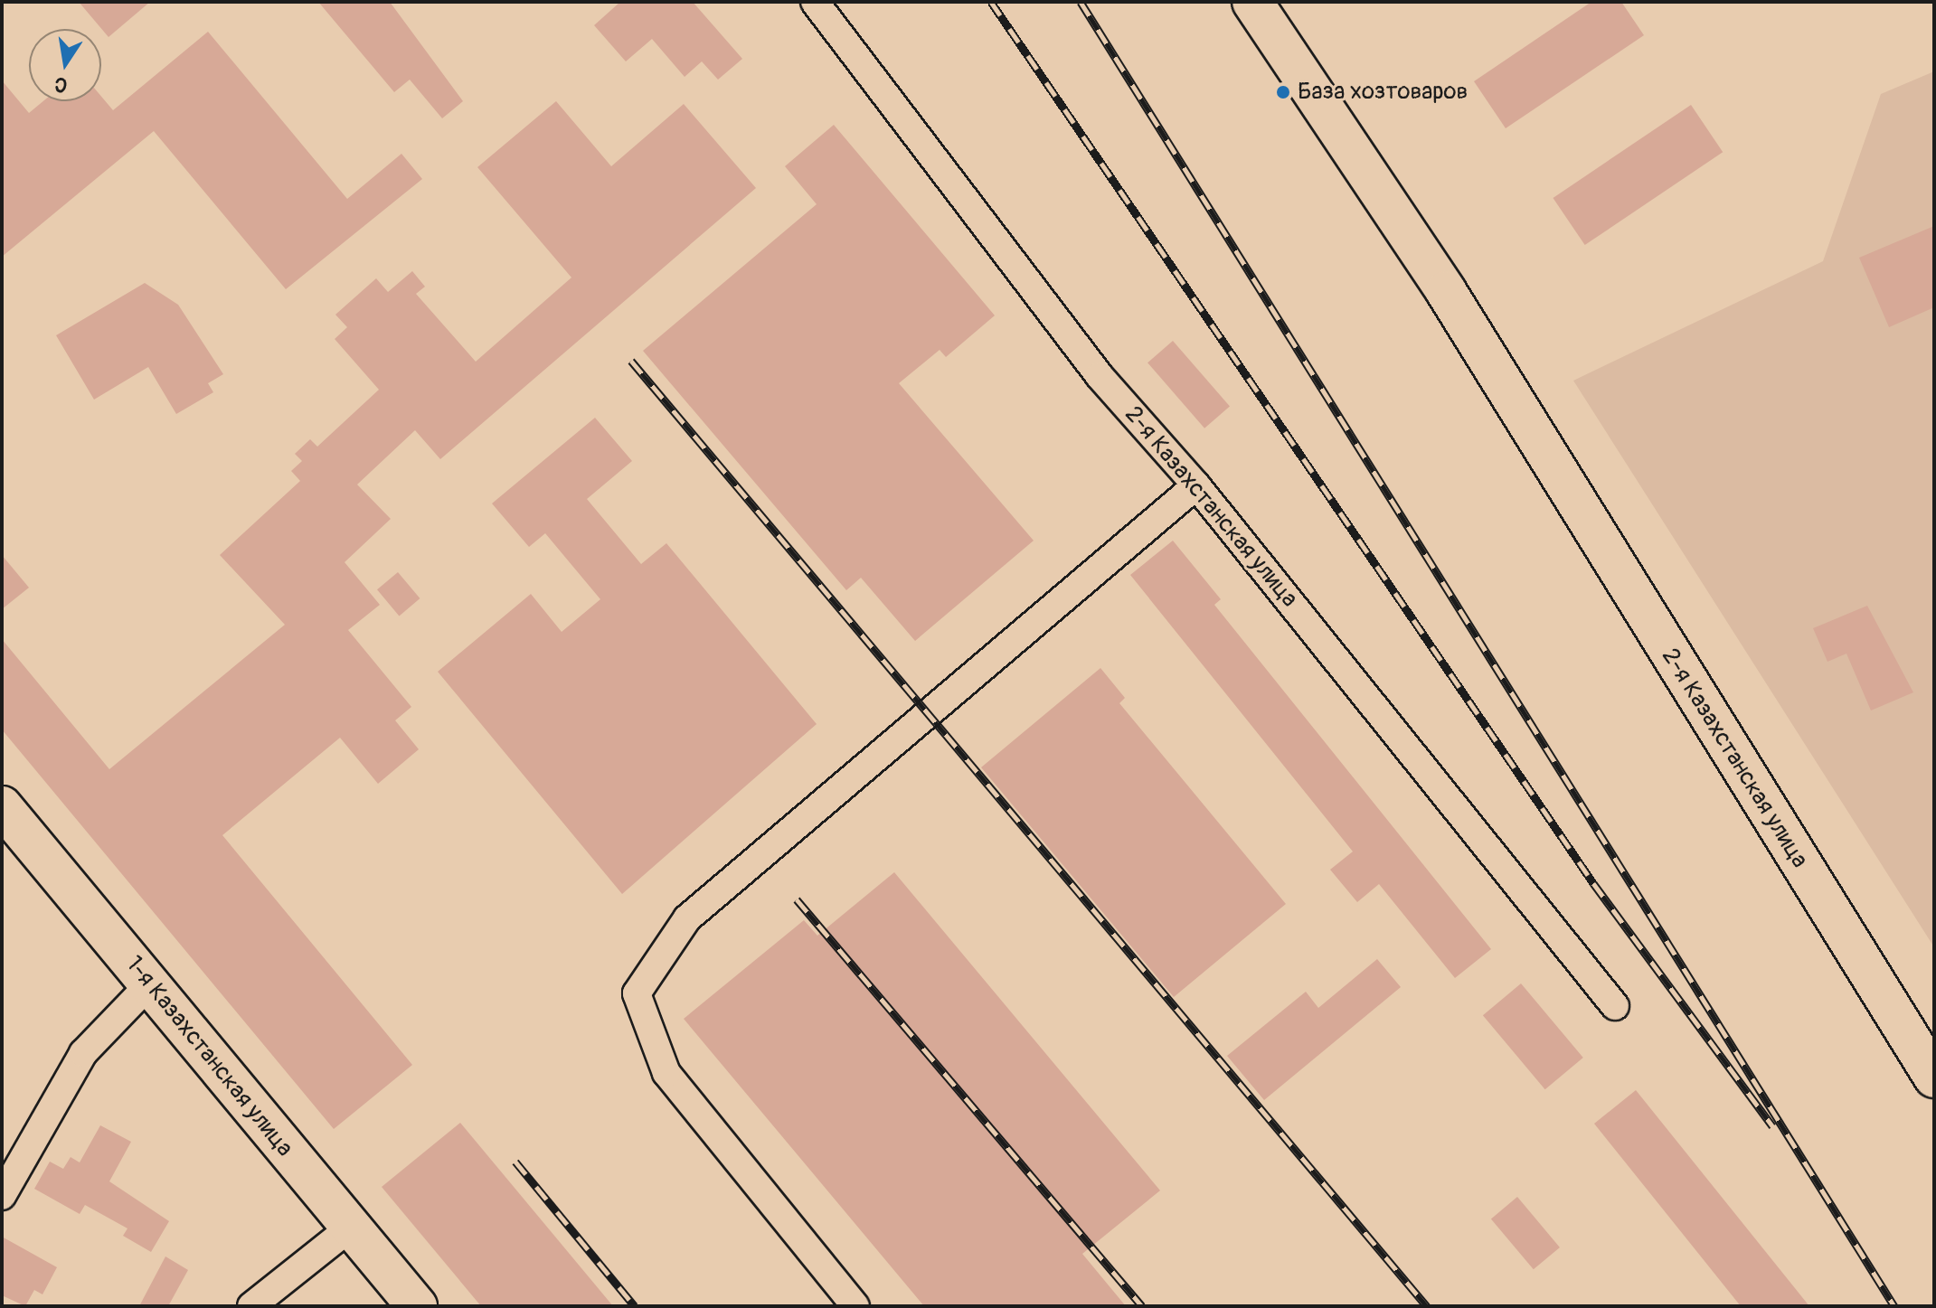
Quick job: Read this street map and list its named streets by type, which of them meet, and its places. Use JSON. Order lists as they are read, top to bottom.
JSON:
{
  "streets": {
    "street": ["2-я Казахстанская улица", "1-я Казахстанская улица"]
  },
  "places": ["База хозтоваров"],
  "north": "bottom"
}
